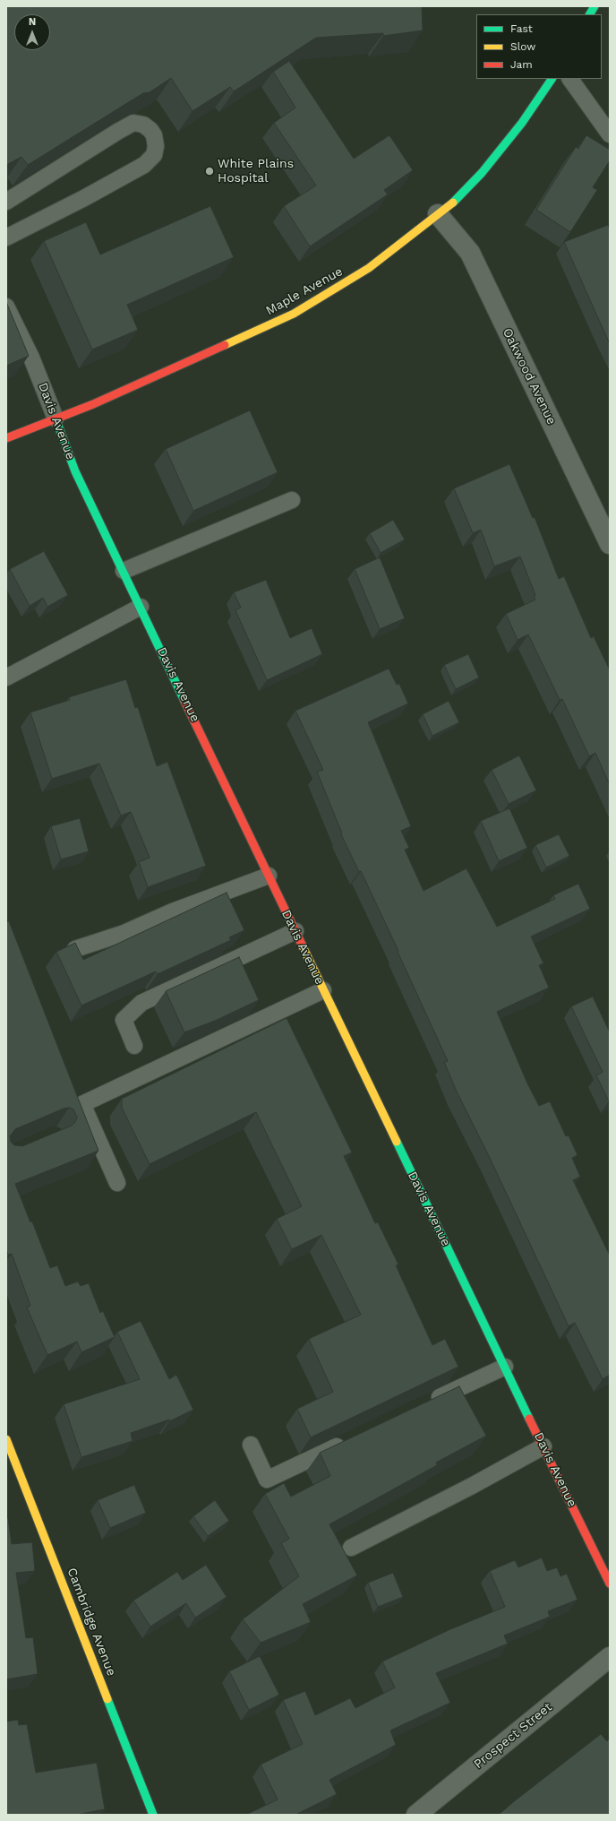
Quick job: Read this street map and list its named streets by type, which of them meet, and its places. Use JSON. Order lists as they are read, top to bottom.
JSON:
{
  "streets": {
    "street": [
      "Maple Avenue",
      "Oakwood Avenue",
      "Davis Avenue",
      "Cambridge Avenue",
      "Prospect Street"
    ]
  },
  "crossings": [
    ["Maple Avenue", "Oakwood Avenue"],
    ["Maple Avenue", "Davis Avenue"]
  ],
  "places": ["White Plains Hospital"],
  "legend": ["Fast", "Slow", "Jam"],
  "north": "top"
}
